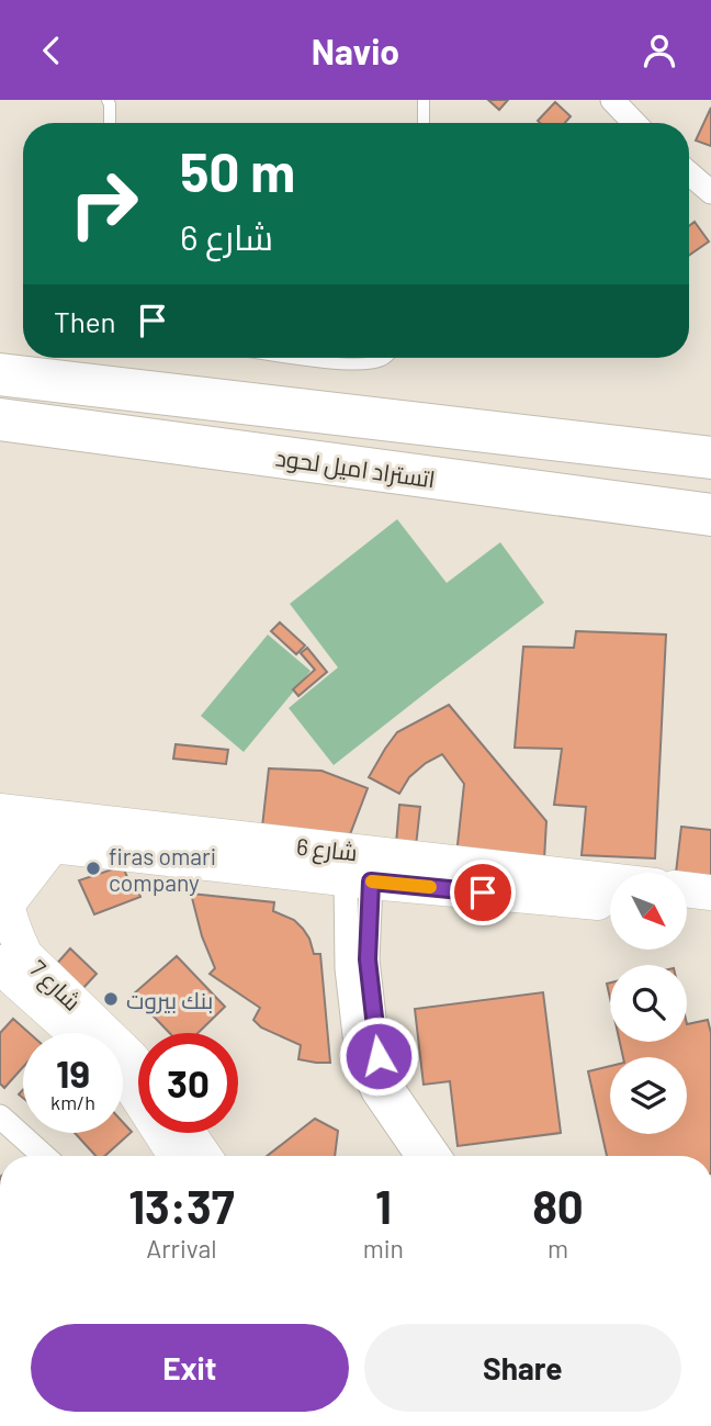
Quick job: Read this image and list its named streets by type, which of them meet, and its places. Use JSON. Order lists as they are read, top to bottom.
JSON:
{
  "streets": {
    "highway": ["اتستراد اميل لحود"],
    "main road": ["شارع 6", "شارع 7"]
  },
  "crossings": [
    ["شارع 6", "شارع 7"]
  ],
  "places": ["firas omari company", "بنك بيروت"],
  "north": "bottom right",
  "page": {
    "header": "Navio",
    "turn": ["50 m", "شارع 6"],
    "then": "Then",
    "speed": "19 km/h",
    "limit": "30",
    "eta": [
      "13:37",
      "Arrival",
      "1",
      "min",
      "80",
      "m"
    ],
    "buttons": ["Exit", "Share"]
  }
}
